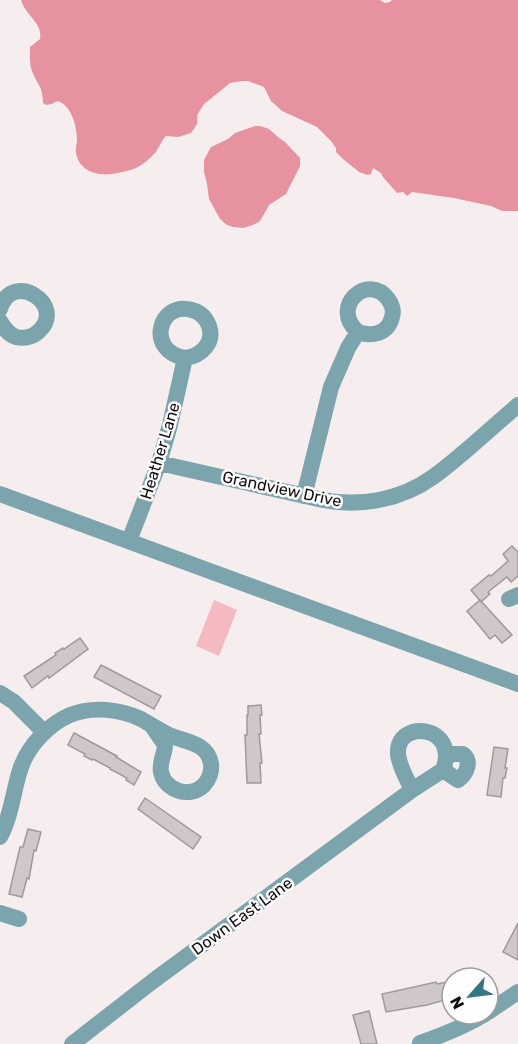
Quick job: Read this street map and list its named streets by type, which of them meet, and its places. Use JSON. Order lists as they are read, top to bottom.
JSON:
{
  "streets": {
    "street": ["Heather Lane", "Grandview Drive", "Down East Lane"]
  },
  "crossings": [
    ["Heather Lane", "Grandview Drive"]
  ],
  "north": "bottom left"
}
